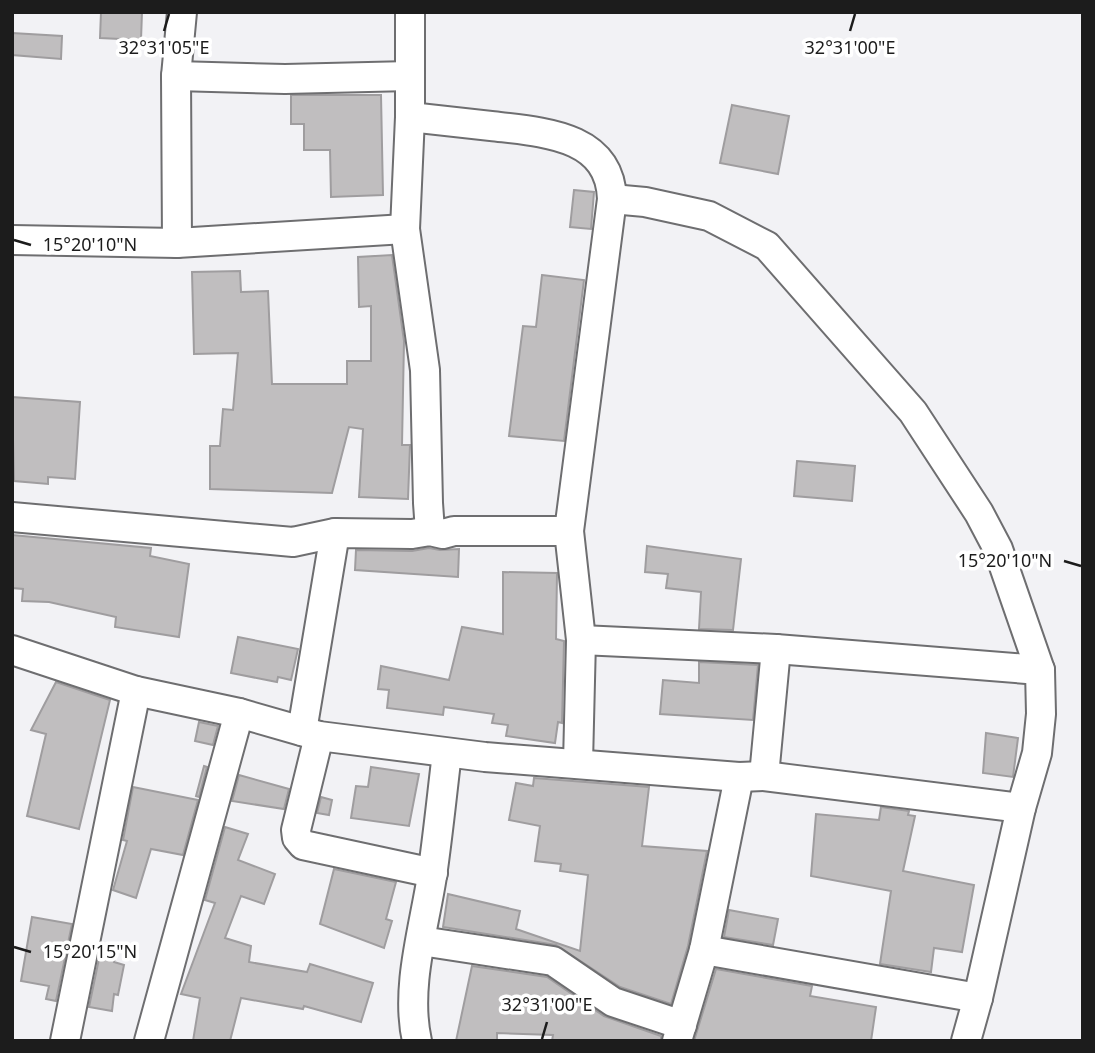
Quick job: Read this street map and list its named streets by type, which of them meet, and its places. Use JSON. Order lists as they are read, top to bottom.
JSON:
{
  "coordinates": [
    "32°31'05\"E",
    "32°31'00\"E",
    "15°20'10\"N",
    "15°20'15\"N"
  ]
}
